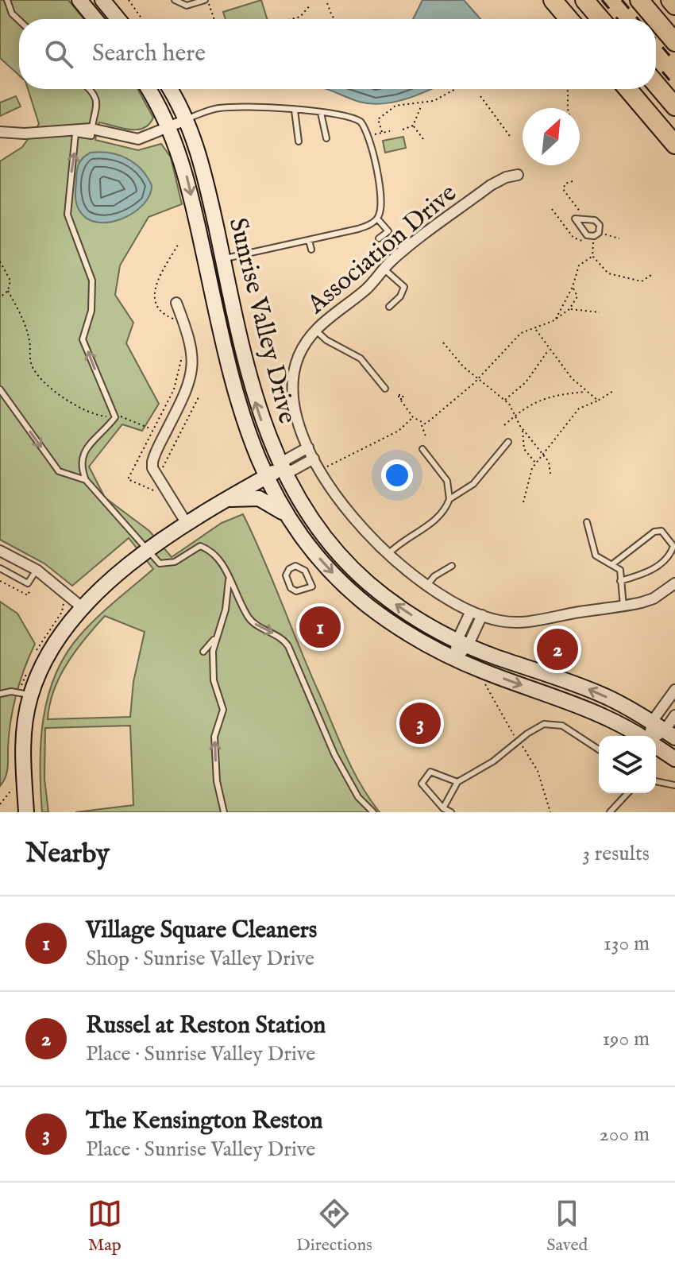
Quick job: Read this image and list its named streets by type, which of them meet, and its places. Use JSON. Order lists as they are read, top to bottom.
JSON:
{
  "streets": {
    "main road": ["Sunrise Valley Drive"],
    "street": ["Association Drive"]
  },
  "north": "top right",
  "page": {
    "search": "Search here",
    "pins": ["1", "2", "3"],
    "heading": ["Nearby", "3 results"],
    "list": [
      {
        "mark": "1",
        "name": "Village Square Cleaners",
        "note": "Shop · Sunrise Valley Drive",
        "value": "130 m"
      },
      {
        "mark": "2",
        "name": "Russel at Reston Station",
        "note": "Place · Sunrise Valley Drive",
        "value": "190 m"
      },
      {
        "mark": "3",
        "name": "The Kensington Reston",
        "note": "Place · Sunrise Valley Drive",
        "value": "200 m"
      }
    ],
    "nav": ["Map", "Directions", "Saved"]
  }
}
